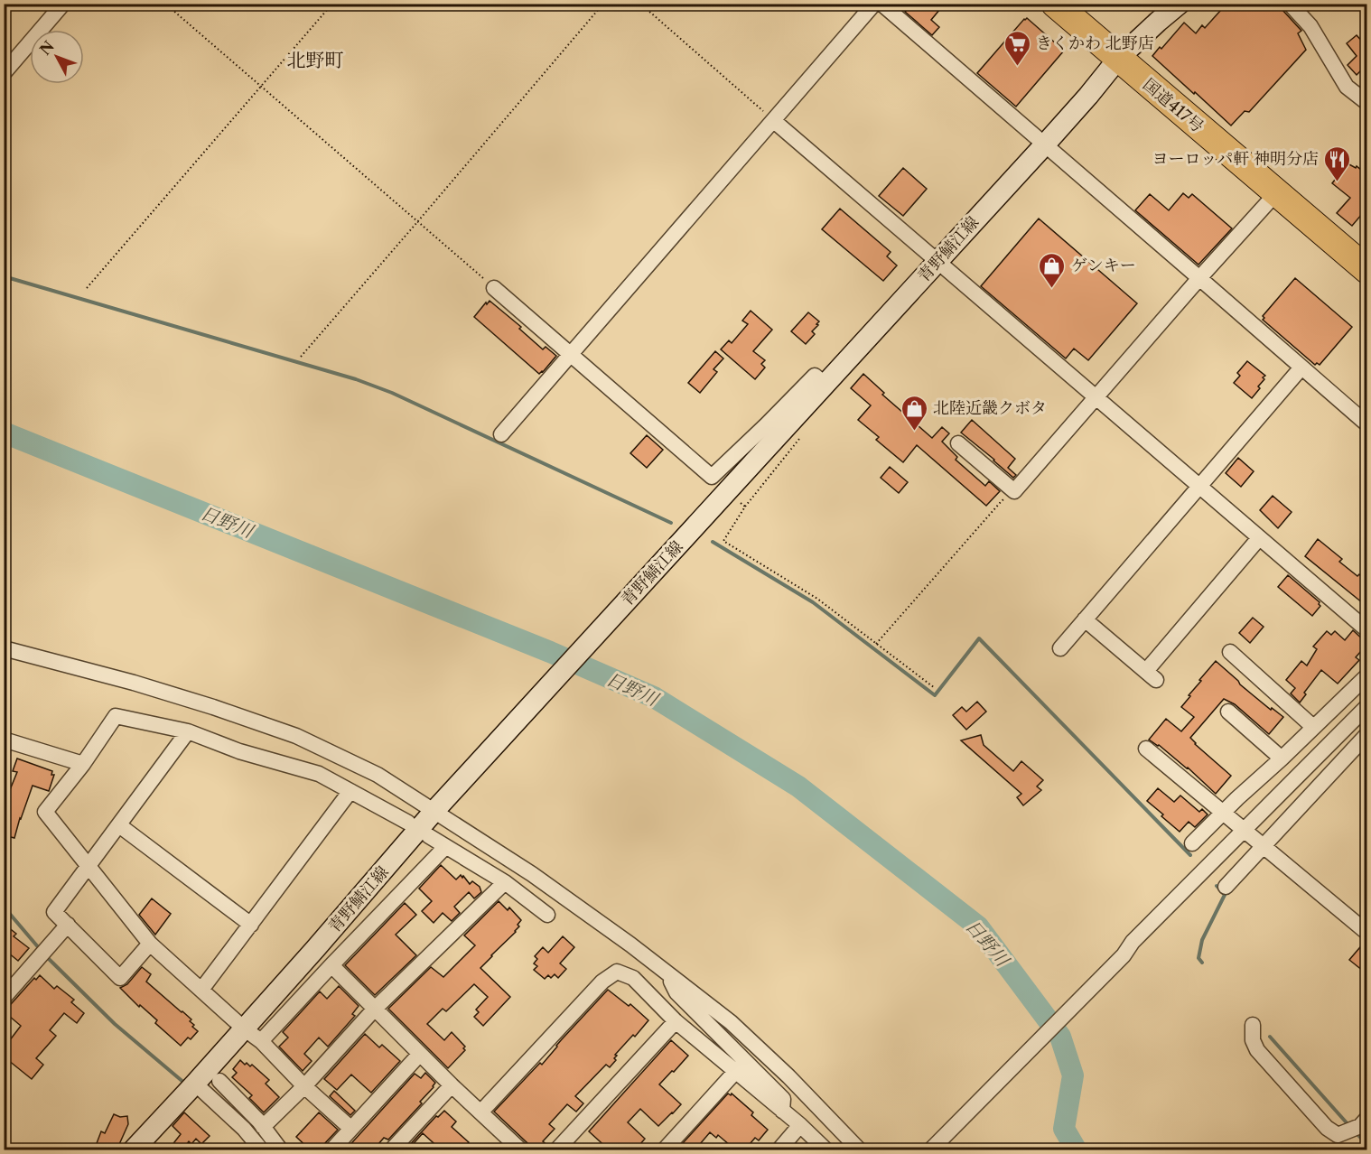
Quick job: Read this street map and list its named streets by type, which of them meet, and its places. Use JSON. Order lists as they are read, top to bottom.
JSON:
{
  "streets": {
    "highway": ["国道417号"],
    "main road": ["青野鯖江線"]
  },
  "crossings": [
    ["国道417号", "青野鯖江線"]
  ],
  "districts": ["北野町"],
  "water": ["日野川"],
  "places": {
    "supermarket": ["きくかわ 北野店"],
    "restaurant": ["ヨーロッパ軒 神明分店"],
    "shop": ["ゲンキー", "北陸近畿クボタ"]
  },
  "north": "top left"
}
